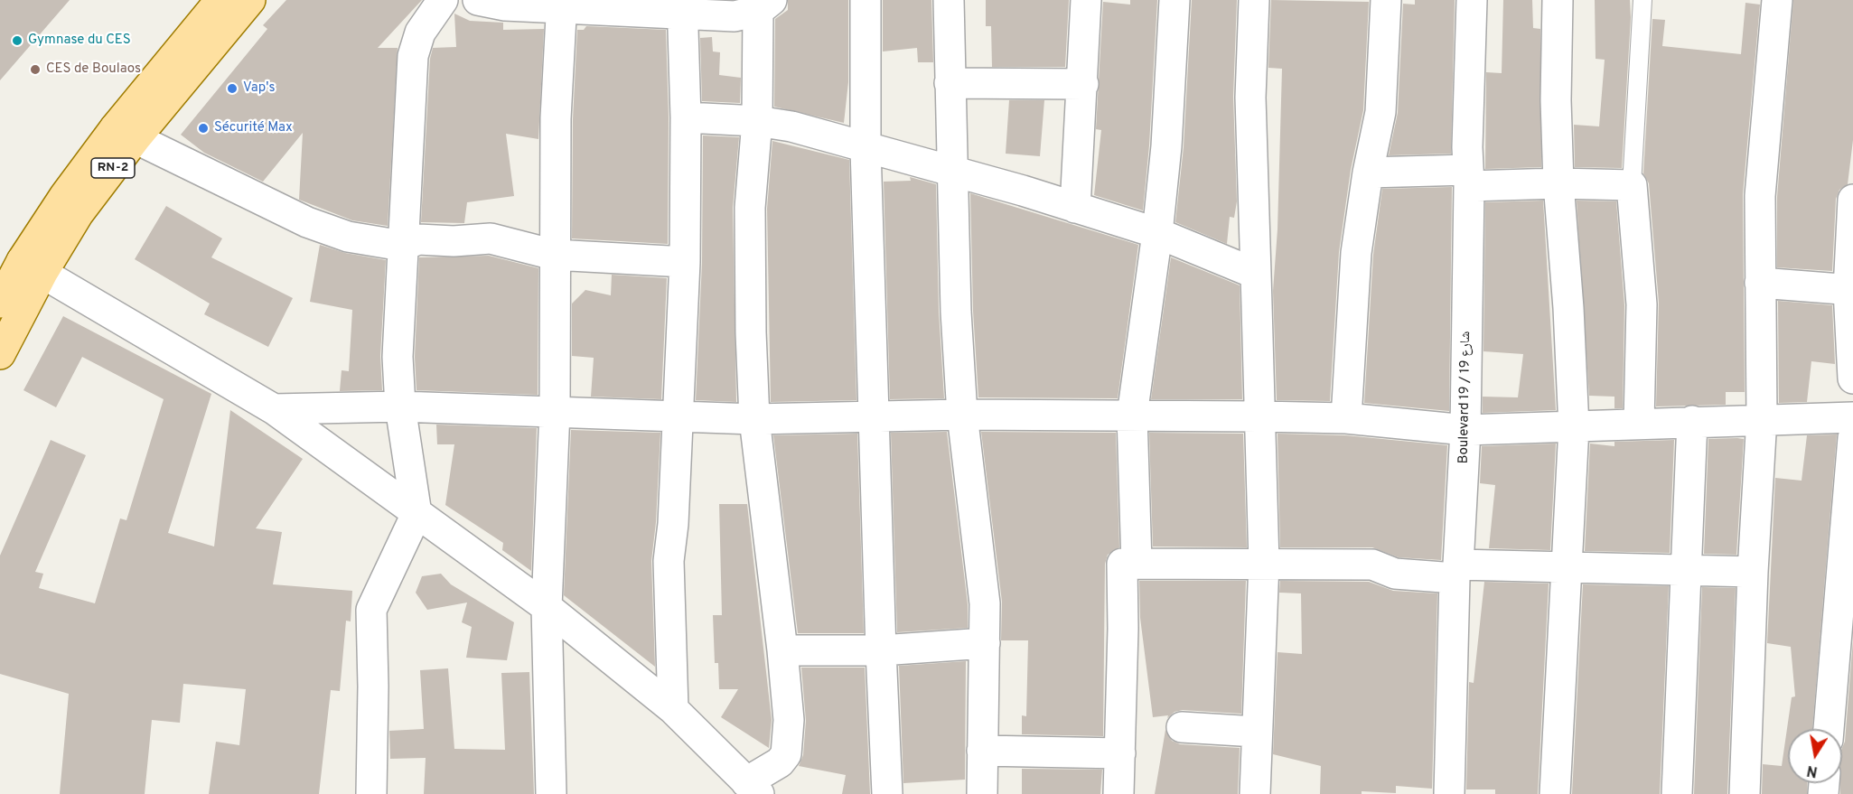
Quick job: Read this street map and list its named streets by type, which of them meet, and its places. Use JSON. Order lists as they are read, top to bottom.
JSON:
{
  "streets": {
    "main road": ["RN-2"],
    "street": ["Boulevard 19 / شارع 19"]
  },
  "places": [
    "Gymnase du CES",
    "CES de Boulaos",
    "Vap's",
    "Sécurité Max"
  ],
  "north": "bottom"
}
